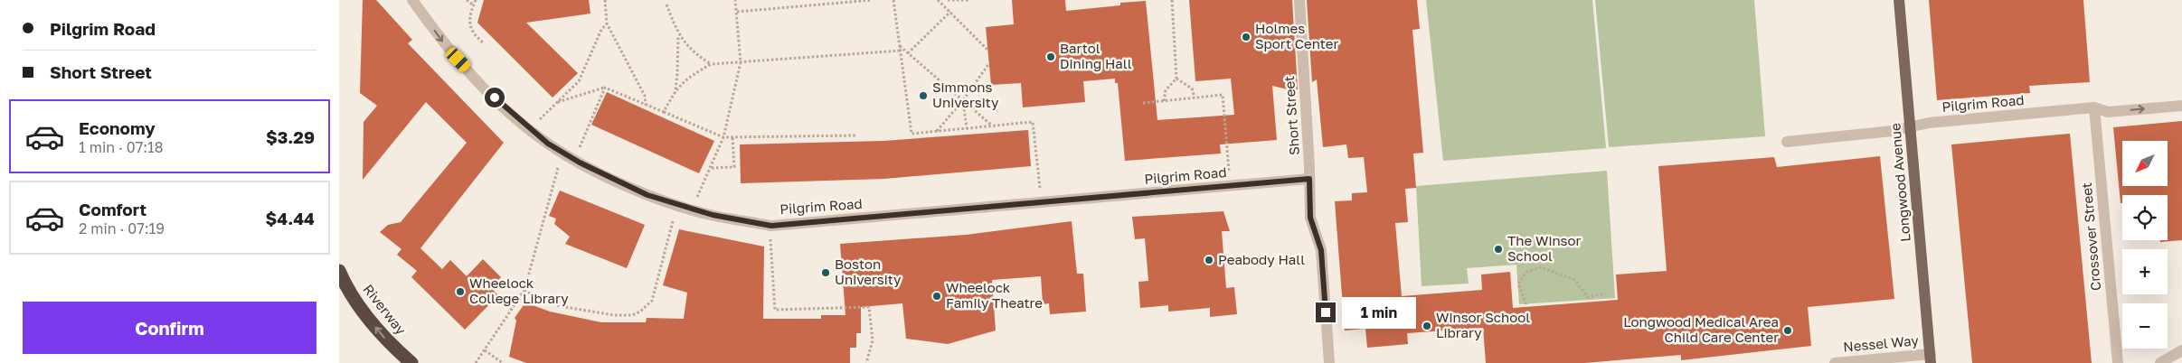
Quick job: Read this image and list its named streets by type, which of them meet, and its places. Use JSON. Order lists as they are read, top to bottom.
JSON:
{
  "streets": {
    "highway": ["Riverway"],
    "main road": ["Longwood Avenue"],
    "street": [
      "Pilgrim Road",
      "Short Street",
      "Crossover Street",
      "Nessel Way"
    ]
  },
  "crossings": [
    ["Pilgrim Road", "Short Street"],
    ["Pilgrim Road", "Longwood Avenue"],
    ["Pilgrim Road", "Crossover Street"],
    ["Longwood Avenue", "Nessel Way"]
  ],
  "one_way": ["Pilgrim Road", "Riverway"],
  "places": [
    "Holmes Sport Center",
    "Bartol Dining Hall",
    "Simmons University",
    "The Winsor School",
    "Peabody Hall",
    "Boston University",
    "Wheelock College Library",
    "Wheelock Family Theatre",
    "Winsor School Library",
    "Longwood Medical Area Child Care Center"
  ],
  "north": "bottom left",
  "page": {
    "banner": ["Pilgrim Road", "Short Street"],
    "list": [
      {
        "name": "Economy",
        "note": "1 min · 07:18",
        "value": "$3.29"
      },
      {
        "name": "Comfort",
        "note": "2 min · 07:19",
        "value": "$4.44"
      }
    ],
    "map_buttons": ["+", "−"],
    "buttons": "Confirm",
    "bubble": "1 min"
  }
}
